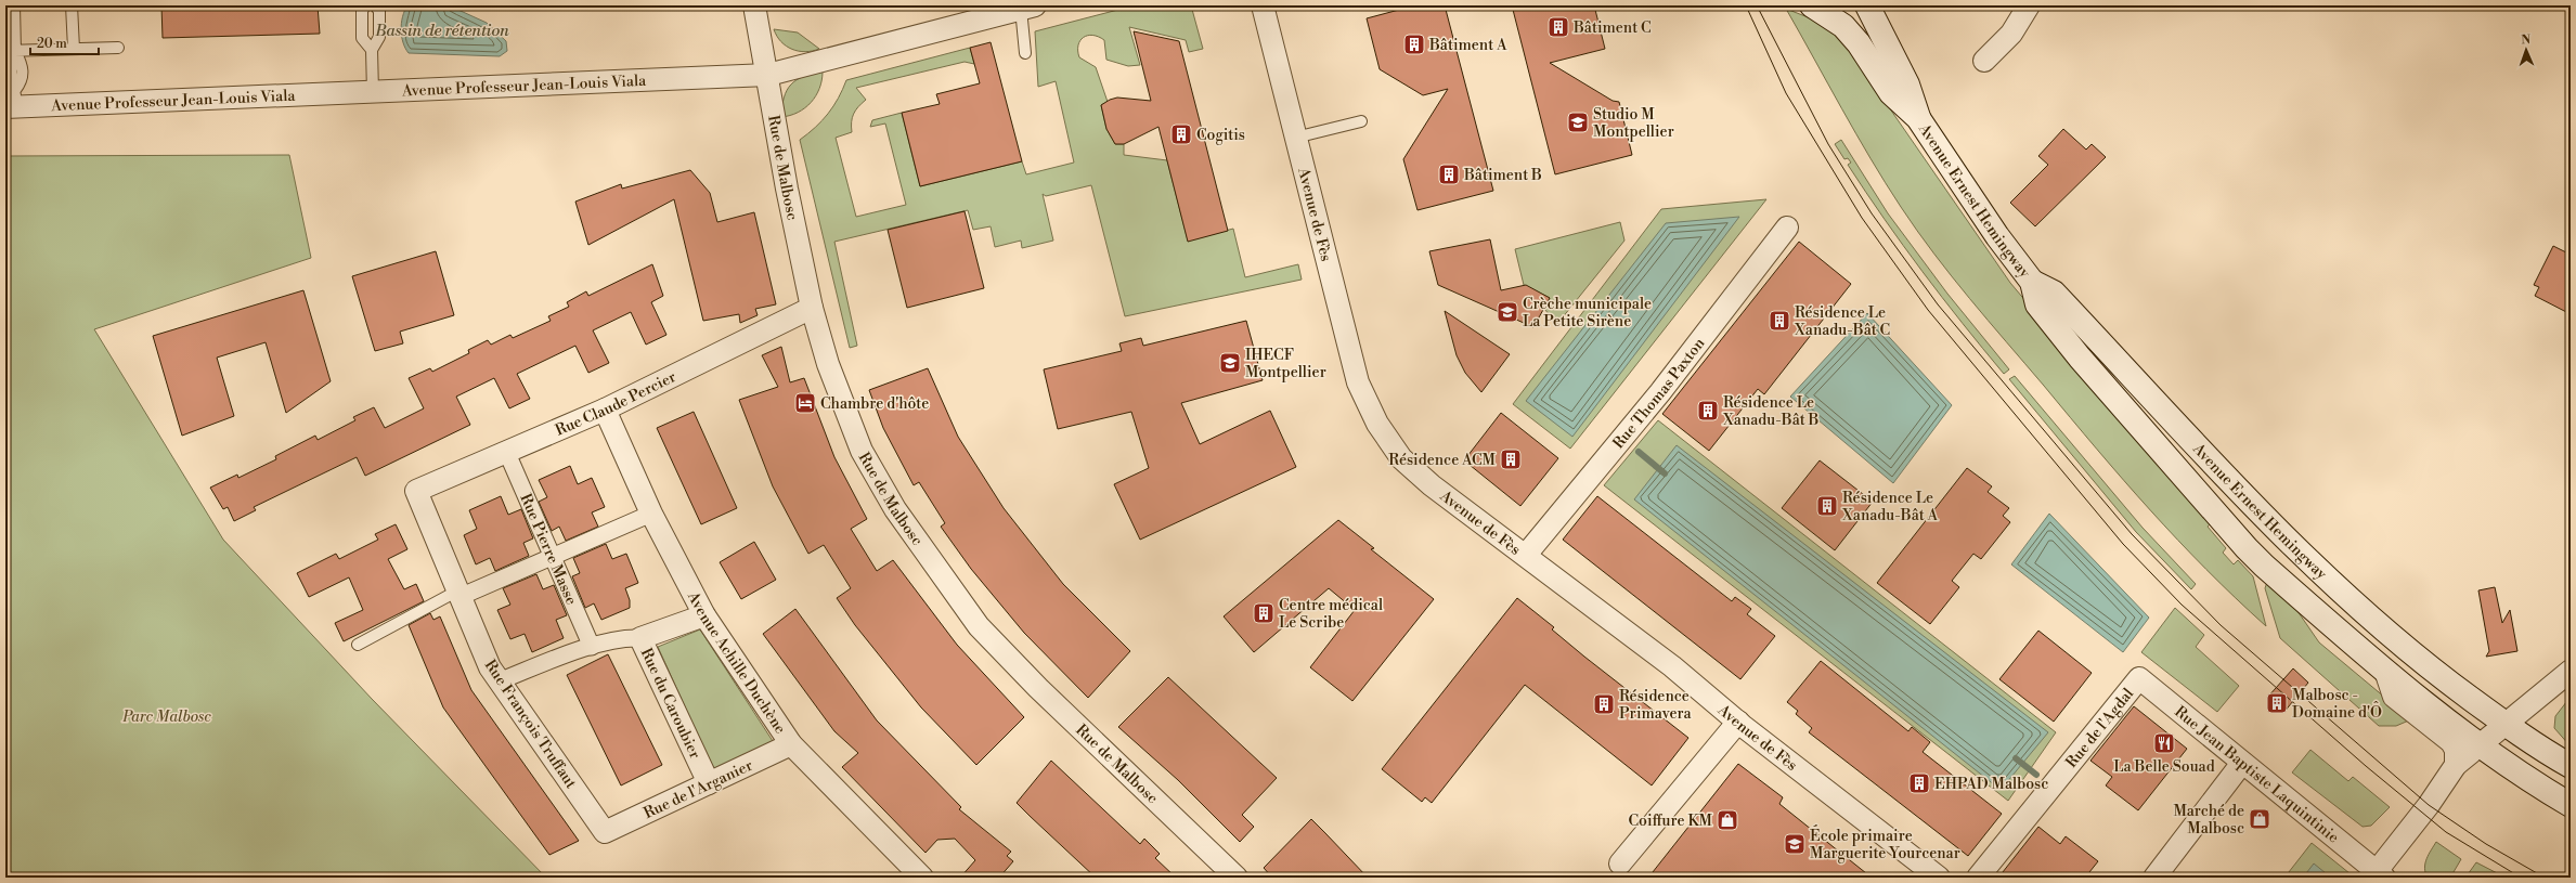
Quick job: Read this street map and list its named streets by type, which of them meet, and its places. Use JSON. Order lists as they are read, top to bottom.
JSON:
{
  "streets": {
    "main road": ["Avenue Ernest Hemingway"],
    "street": [
      "Avenue Professeur Jean-Louis Viala",
      "Rue de Malbosc",
      "Avenue de Fès",
      "Rue Thomas Paxton",
      "Rue Claude Percier",
      "Rue Pierre Masse",
      "Avenue Achille Duchène",
      "Rue du Caroubier",
      "Rue François Truffaut",
      "Rue de l'Agdal",
      "Rue Jean Baptiste Laquintinie",
      "Rue de l'Arganier"
    ]
  },
  "crossings": [
    ["Avenue Professeur Jean-Louis Viala", "Rue de Malbosc"],
    ["Rue de Malbosc", "Rue Claude Percier"],
    ["Avenue de Fès", "Rue Thomas Paxton"],
    ["Rue Claude Percier", "Rue Pierre Masse"],
    ["Rue Claude Percier", "Avenue Achille Duchène"],
    ["Rue Claude Percier", "Rue François Truffaut"],
    ["Avenue Achille Duchène", "Rue du Caroubier"],
    ["Avenue Achille Duchène", "Rue de l'Arganier"],
    ["Rue du Caroubier", "Rue de l'Arganier"],
    ["Rue François Truffaut", "Rue de l'Arganier"],
    ["Rue de l'Agdal", "Rue Jean Baptiste Laquintinie"]
  ],
  "water": ["Bassin de rétention"],
  "parks": ["Parc Malbosc"],
  "places": {
    "building": [
      "Bâtiment C",
      "Bâtiment A",
      "Cogitis",
      "Bâtiment B",
      "Résidence Le Xanadu-Bât C",
      "Résidence Le Xanadu-Bât B",
      "Résidence ACM",
      "Résidence Le Xanadu-Bât A",
      "Centre médical Le Scribe",
      "Malbosc - Domaine d'Ô",
      "Résidence Primavera",
      "EHPAD Malbosc"
    ],
    "school or university": [
      "Studio M Montpellier",
      "Crèche municipale La Petite Sirène",
      "IHECF Montpellier",
      "École primaire Marguerite Yourcenar"
    ],
    "hotel": ["Chambre d'hôte"],
    "restaurant": ["La Belle Souad"],
    "shop": ["Marché de Malbosc", "Coiffure KM"]
  },
  "scale_bar": "20 m",
  "north": "top"
}
